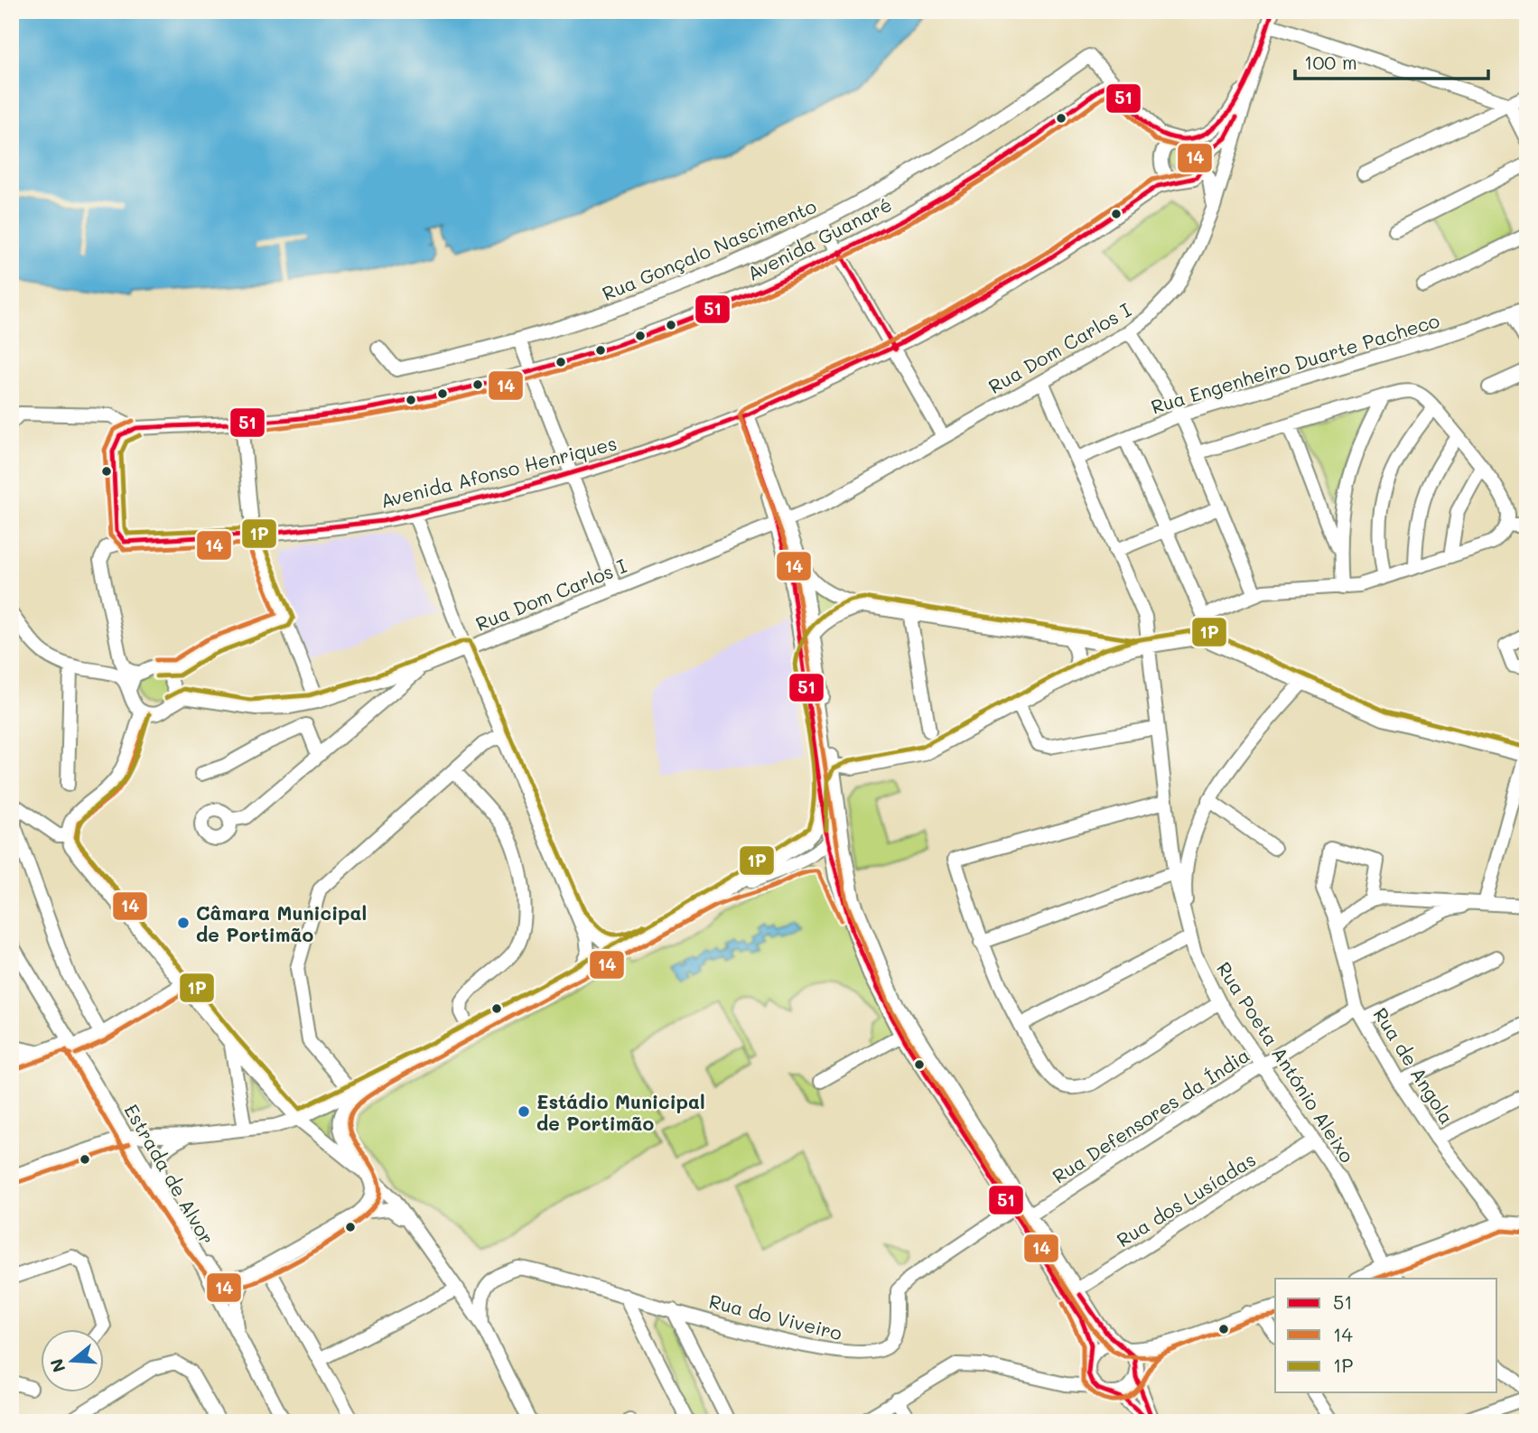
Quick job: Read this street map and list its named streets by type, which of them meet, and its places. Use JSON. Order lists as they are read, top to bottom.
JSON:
{
  "streets": {
    "street": [
      "Avenida Guanaré",
      "Rua Gonçalo Nascimento",
      "Rua Dom Carlos I",
      "Rua Engenheiro Duarte Pacheco",
      "Avenida Afonso Henriques",
      "Rua Poeta António Aleixo",
      "Rua de Angola",
      "Rua Defensores da Índia",
      "Estrada de Alvor",
      "Rua dos Lusíadas",
      "Rua do Viveiro"
    ]
  },
  "crossings": [
    ["Avenida Guanaré", "Rua Gonçalo Nascimento"],
    ["Rua Gonçalo Nascimento", "Avenida Afonso Henriques"],
    ["Rua Dom Carlos I", "Avenida Afonso Henriques"],
    ["Rua Dom Carlos I", "Rua Poeta António Aleixo"],
    ["Rua Engenheiro Duarte Pacheco", "Rua Poeta António Aleixo"],
    ["Rua Poeta António Aleixo", "Rua Defensores da Índia"],
    ["Rua Poeta António Aleixo", "Rua dos Lusíadas"],
    ["Rua de Angola", "Rua Defensores da Índia"]
  ],
  "places": ["Câmara Municipal de Portimão", "Estádio Municipal de Portimão"],
  "lines": ["transit line 51", "transit line 14", "transit line 1P"],
  "legend": ["51", "14", "1P"],
  "scale_bar": "100 m",
  "north": "left"
}
